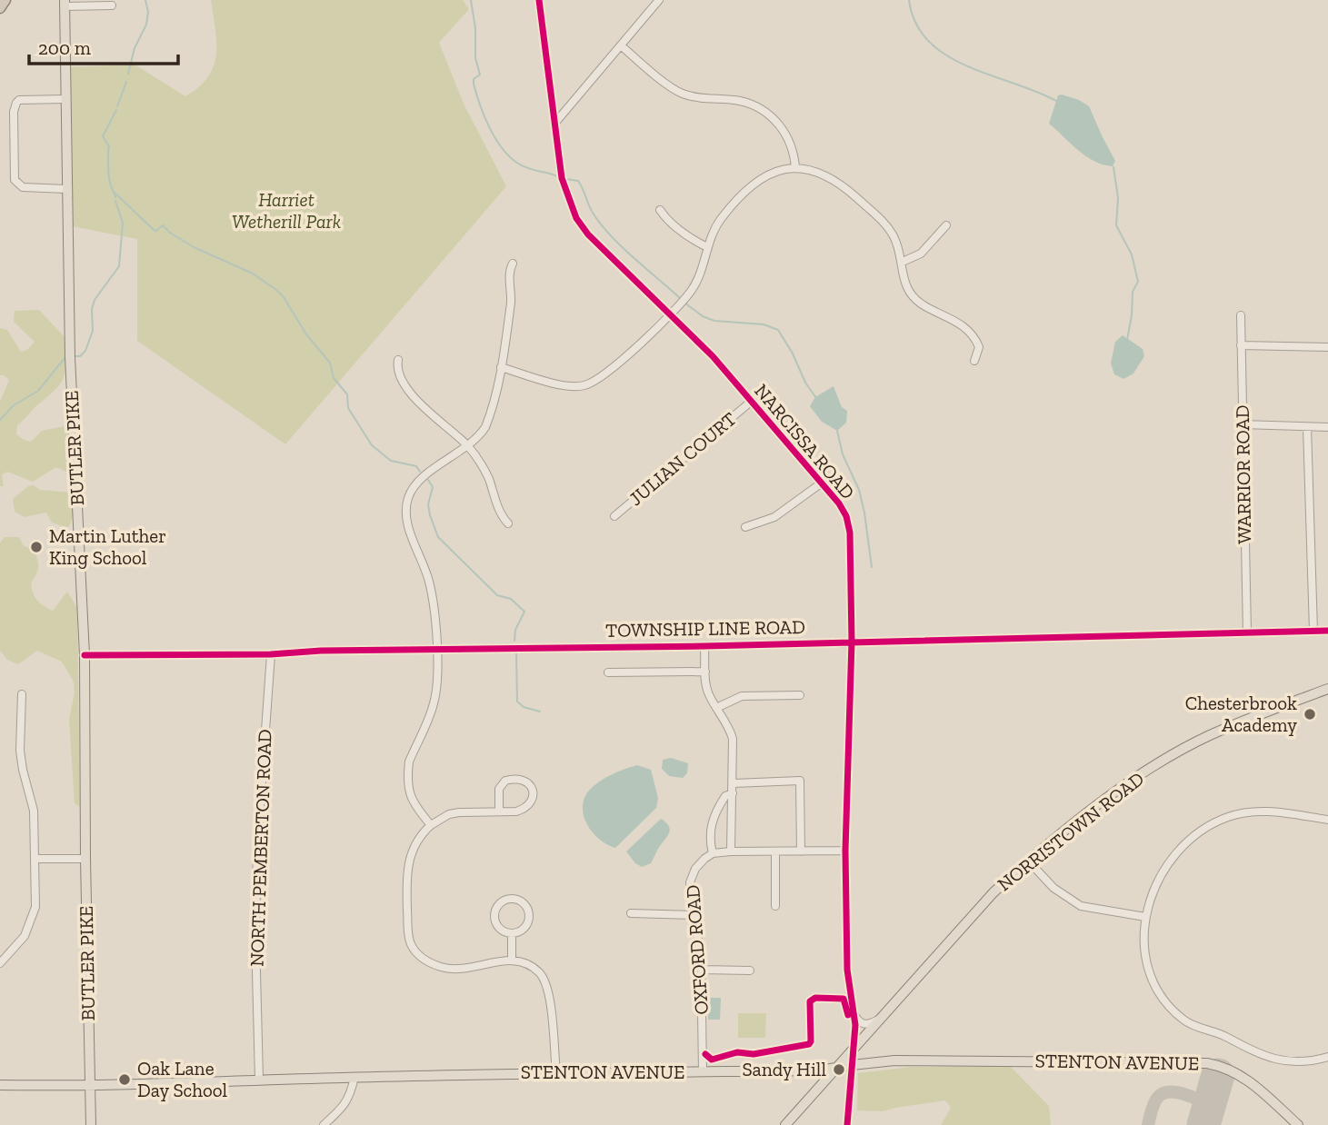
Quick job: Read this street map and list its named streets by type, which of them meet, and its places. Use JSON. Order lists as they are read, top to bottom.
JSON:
{
  "streets": {
    "main road": ["BUTLER PIKE", "NORRISTOWN ROAD", "STENTON AVENUE"],
    "street": [
      "NARCISSA ROAD",
      "JULIAN COURT",
      "WARRIOR ROAD",
      "TOWNSHIP LINE ROAD",
      "NORTH PEMBERTON ROAD",
      "OXFORD ROAD"
    ]
  },
  "crossings": [
    ["NARCISSA ROAD", "JULIAN COURT"],
    ["NARCISSA ROAD", "TOWNSHIP LINE ROAD"],
    ["NARCISSA ROAD", "NORRISTOWN ROAD"],
    ["NARCISSA ROAD", "STENTON AVENUE"],
    ["BUTLER PIKE", "TOWNSHIP LINE ROAD"],
    ["BUTLER PIKE", "STENTON AVENUE"],
    ["WARRIOR ROAD", "TOWNSHIP LINE ROAD"],
    ["TOWNSHIP LINE ROAD", "NORTH PEMBERTON ROAD"],
    ["NORRISTOWN ROAD", "STENTON AVENUE"],
    ["NORTH PEMBERTON ROAD", "STENTON AVENUE"],
    ["OXFORD ROAD", "STENTON AVENUE"]
  ],
  "parks": ["Harriet Wetherill Park"],
  "places": [
    "Martin Luther King School",
    "Chesterbrook Academy",
    "Sandy Hill",
    "Oak Lane Day School"
  ],
  "scale_bar": "200 m"
}
